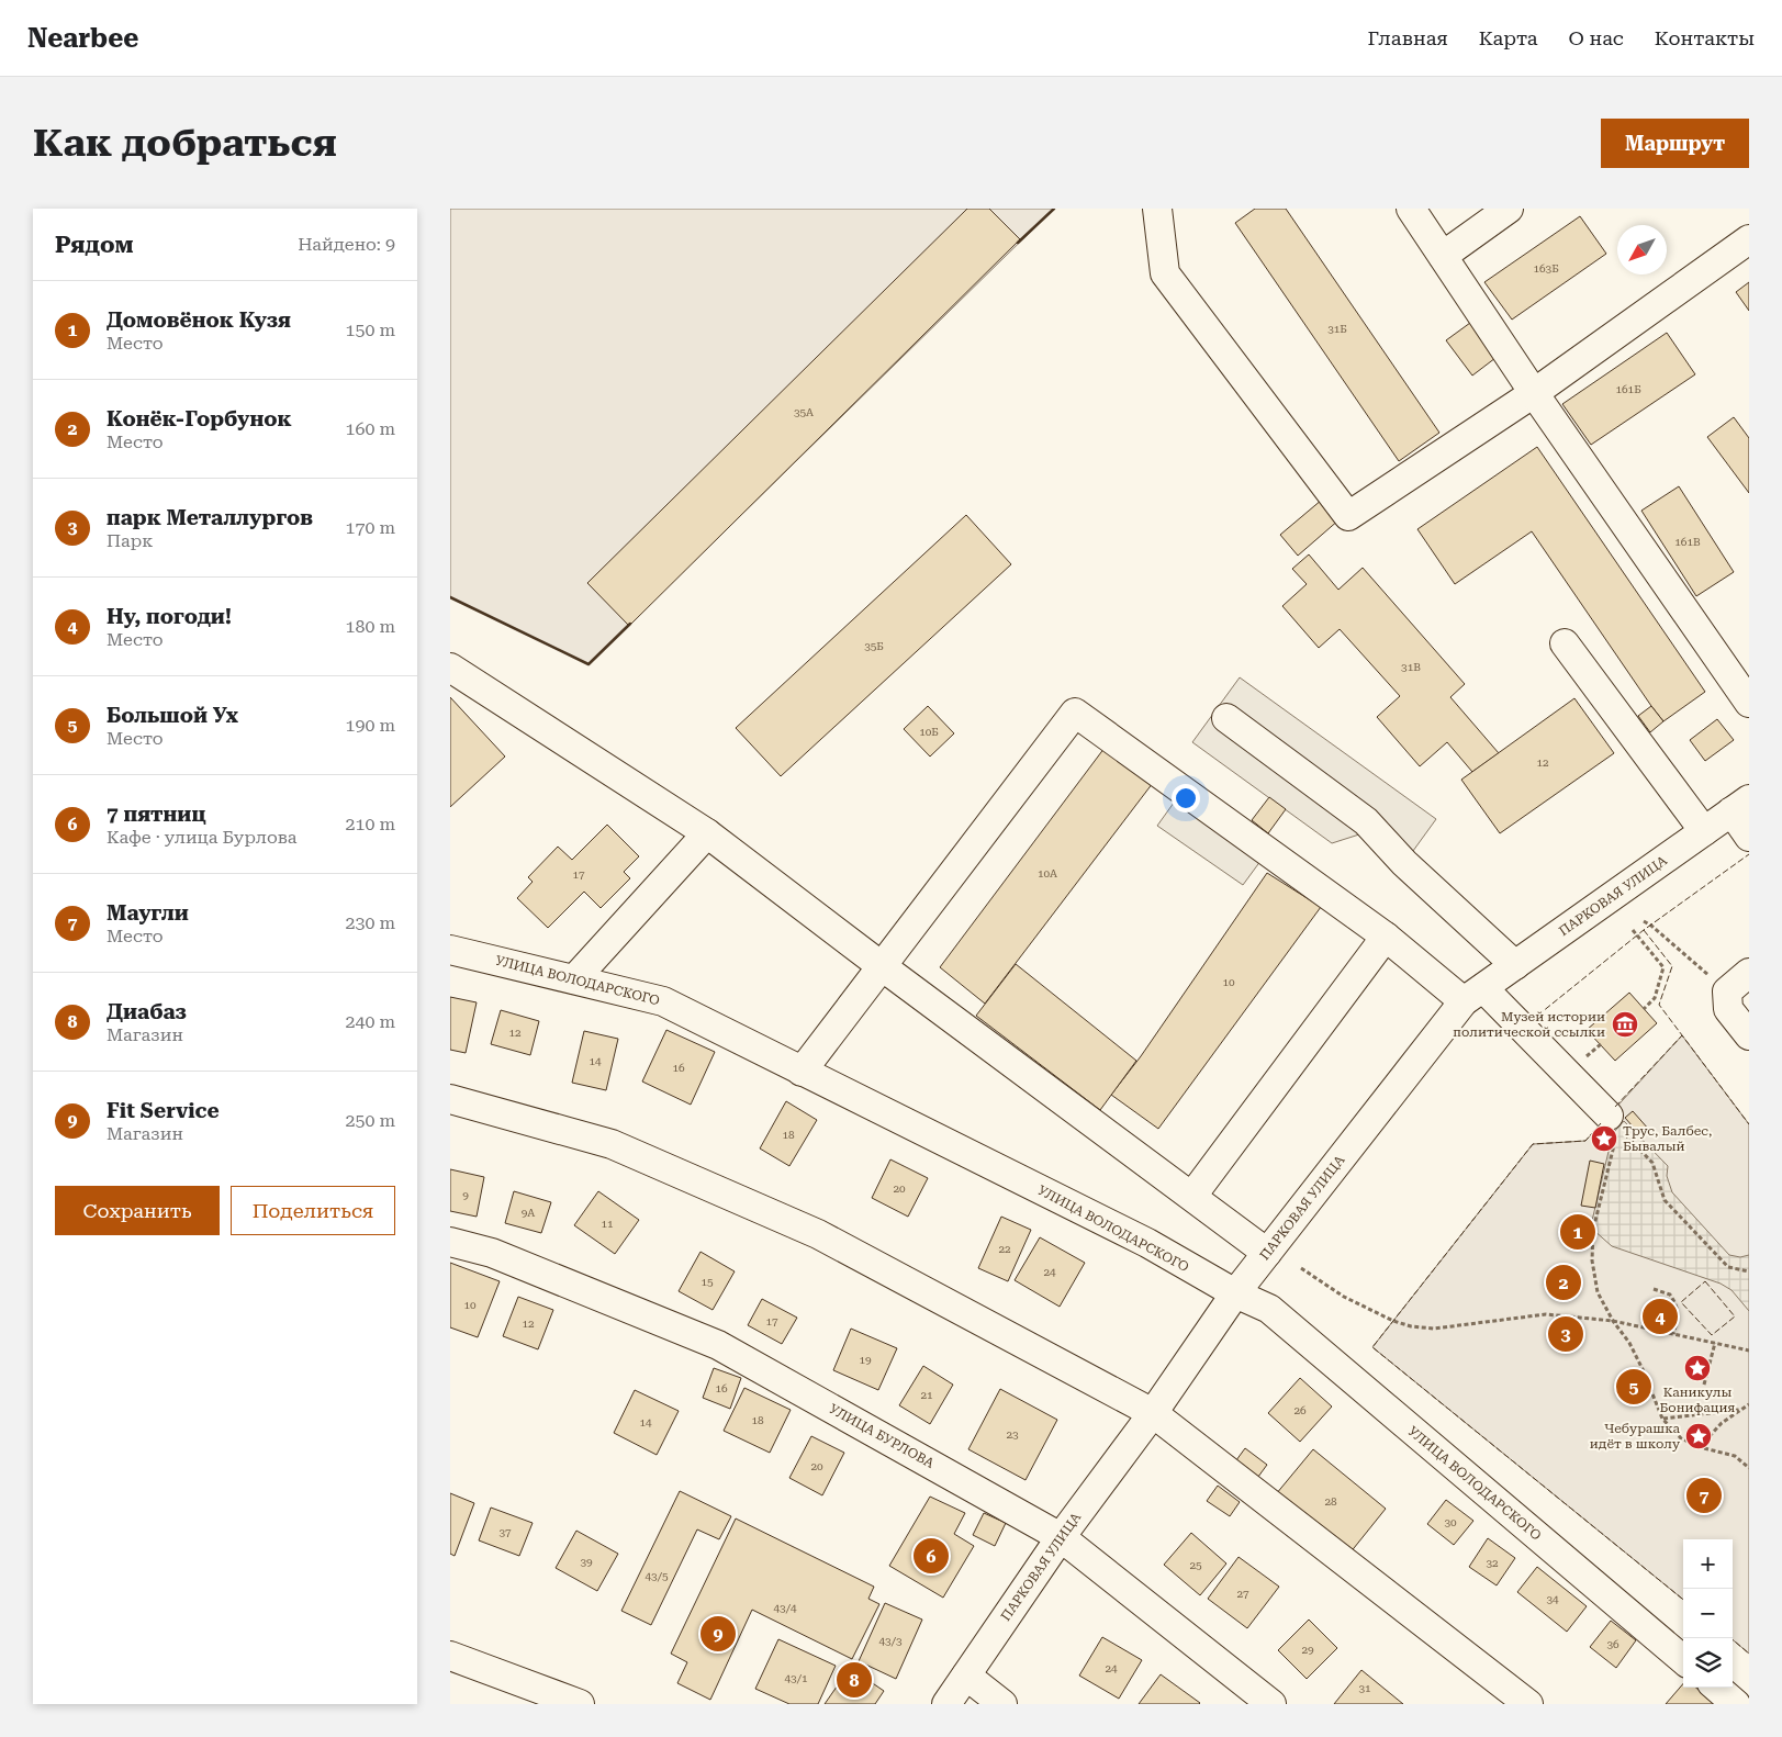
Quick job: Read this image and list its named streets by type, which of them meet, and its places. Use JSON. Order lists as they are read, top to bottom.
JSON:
{
  "streets": {
    "street": ["ПАРКОВАЯ УЛИЦА", "УЛИЦА ВОЛОДАРСКОГО", "УЛИЦА БУРЛОВА"]
  },
  "crossings": [
    ["ПАРКОВАЯ УЛИЦА", "УЛИЦА ВОЛОДАРСКОГО"],
    ["ПАРКОВАЯ УЛИЦА", "УЛИЦА БУРЛОВА"]
  ],
  "places": {
    "museum": ["Музей истории политической ссылки"],
    "place": ["Трус, Балбес, Бывалый", "Каникулы Бонифация", "Чебурашка идёт в школу"]
  },
  "house_numbers": [
    "163Б",
    "31Б",
    "161Б",
    "35А",
    "161В",
    "35Б",
    "31В",
    "10Б",
    "12",
    "10А",
    "17",
    "10",
    "12",
    "14",
    "16",
    "18",
    "20",
    "9",
    "9А",
    "11",
    "22",
    "24",
    "15",
    "10",
    "17",
    "12",
    "19",
    "16",
    "21",
    "26",
    "18",
    "14",
    "23",
    "20",
    "28",
    "30",
    "37",
    "39",
    "32",
    "25",
    "43/5",
    "27",
    "34",
    "43/4",
    "43/3",
    "36",
    "29",
    "24",
    "43/1",
    "31"
  ],
  "north": "bottom left",
  "page": {
    "header": "Nearbee",
    "nav": [
      "Главная",
      "Карта",
      "О нас",
      "Контакты"
    ],
    "buttons": [
      "Маршрут",
      ["Сохранить", "Поделиться"]
    ],
    "title": "Как добраться",
    "heading": ["Рядом", "Найдено: 9"],
    "list": [
      {
        "mark": "1",
        "name": "Домовёнок Кузя",
        "note": "Место",
        "value": "150 m"
      },
      {
        "mark": "2",
        "name": "Конёк-Горбунок",
        "note": "Место",
        "value": "160 m"
      },
      {
        "mark": "3",
        "name": "парк Металлургов",
        "note": "Парк",
        "value": "170 m"
      },
      {
        "mark": "4",
        "name": "Ну, погоди!",
        "note": "Место",
        "value": "180 m"
      },
      {
        "mark": "5",
        "name": "Большой Ух",
        "note": "Место",
        "value": "190 m"
      },
      {
        "mark": "6",
        "name": "7 пятниц",
        "note": "Кафе · улица Бурлова",
        "value": "210 m"
      },
      {
        "mark": "7",
        "name": "Маугли",
        "note": "Место",
        "value": "230 m"
      },
      {
        "mark": "8",
        "name": "Диабаз",
        "note": "Магазин",
        "value": "240 m"
      },
      {
        "mark": "9",
        "name": "Fit Service",
        "note": "Магазин",
        "value": "250 m"
      }
    ],
    "pins": [
      "1",
      "2",
      "4",
      "3",
      "5",
      "7",
      "6",
      "9",
      "8"
    ],
    "map_buttons": ["+", "−"]
  }
}
